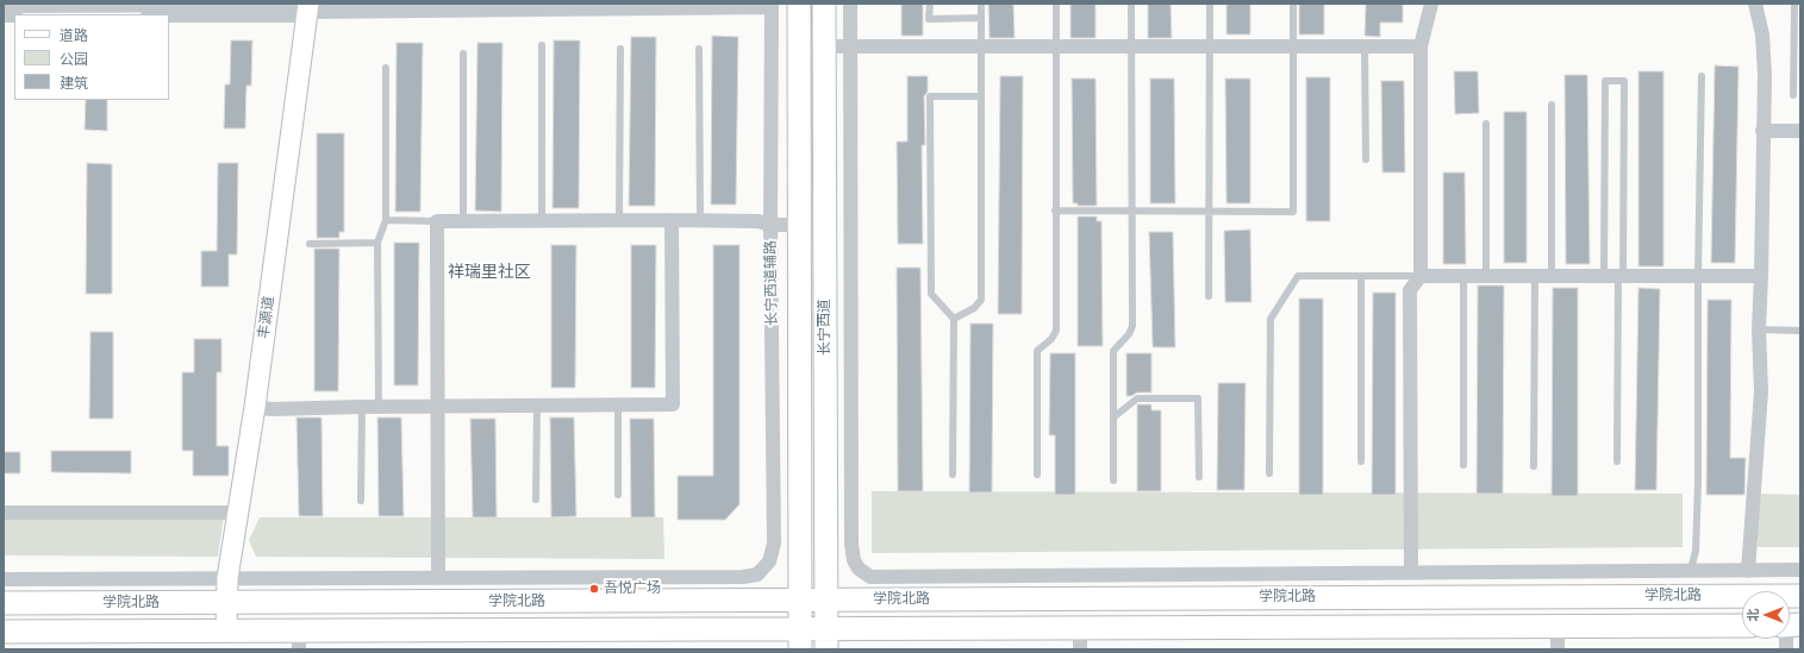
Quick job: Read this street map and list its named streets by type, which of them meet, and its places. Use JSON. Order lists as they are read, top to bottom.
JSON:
{
  "streets": {
    "main road": ["长宁西道", "学院北路"],
    "street": ["长宁西道辅路", "丰源道"]
  },
  "crossings": [
    ["丰源道", "学院北路"],
    ["长宁西道", "学院北路"]
  ],
  "districts": ["祥瑞里社区"],
  "places": ["吾悦广场"],
  "legend": ["道路", "公园", "建筑"],
  "north": "left"
}
